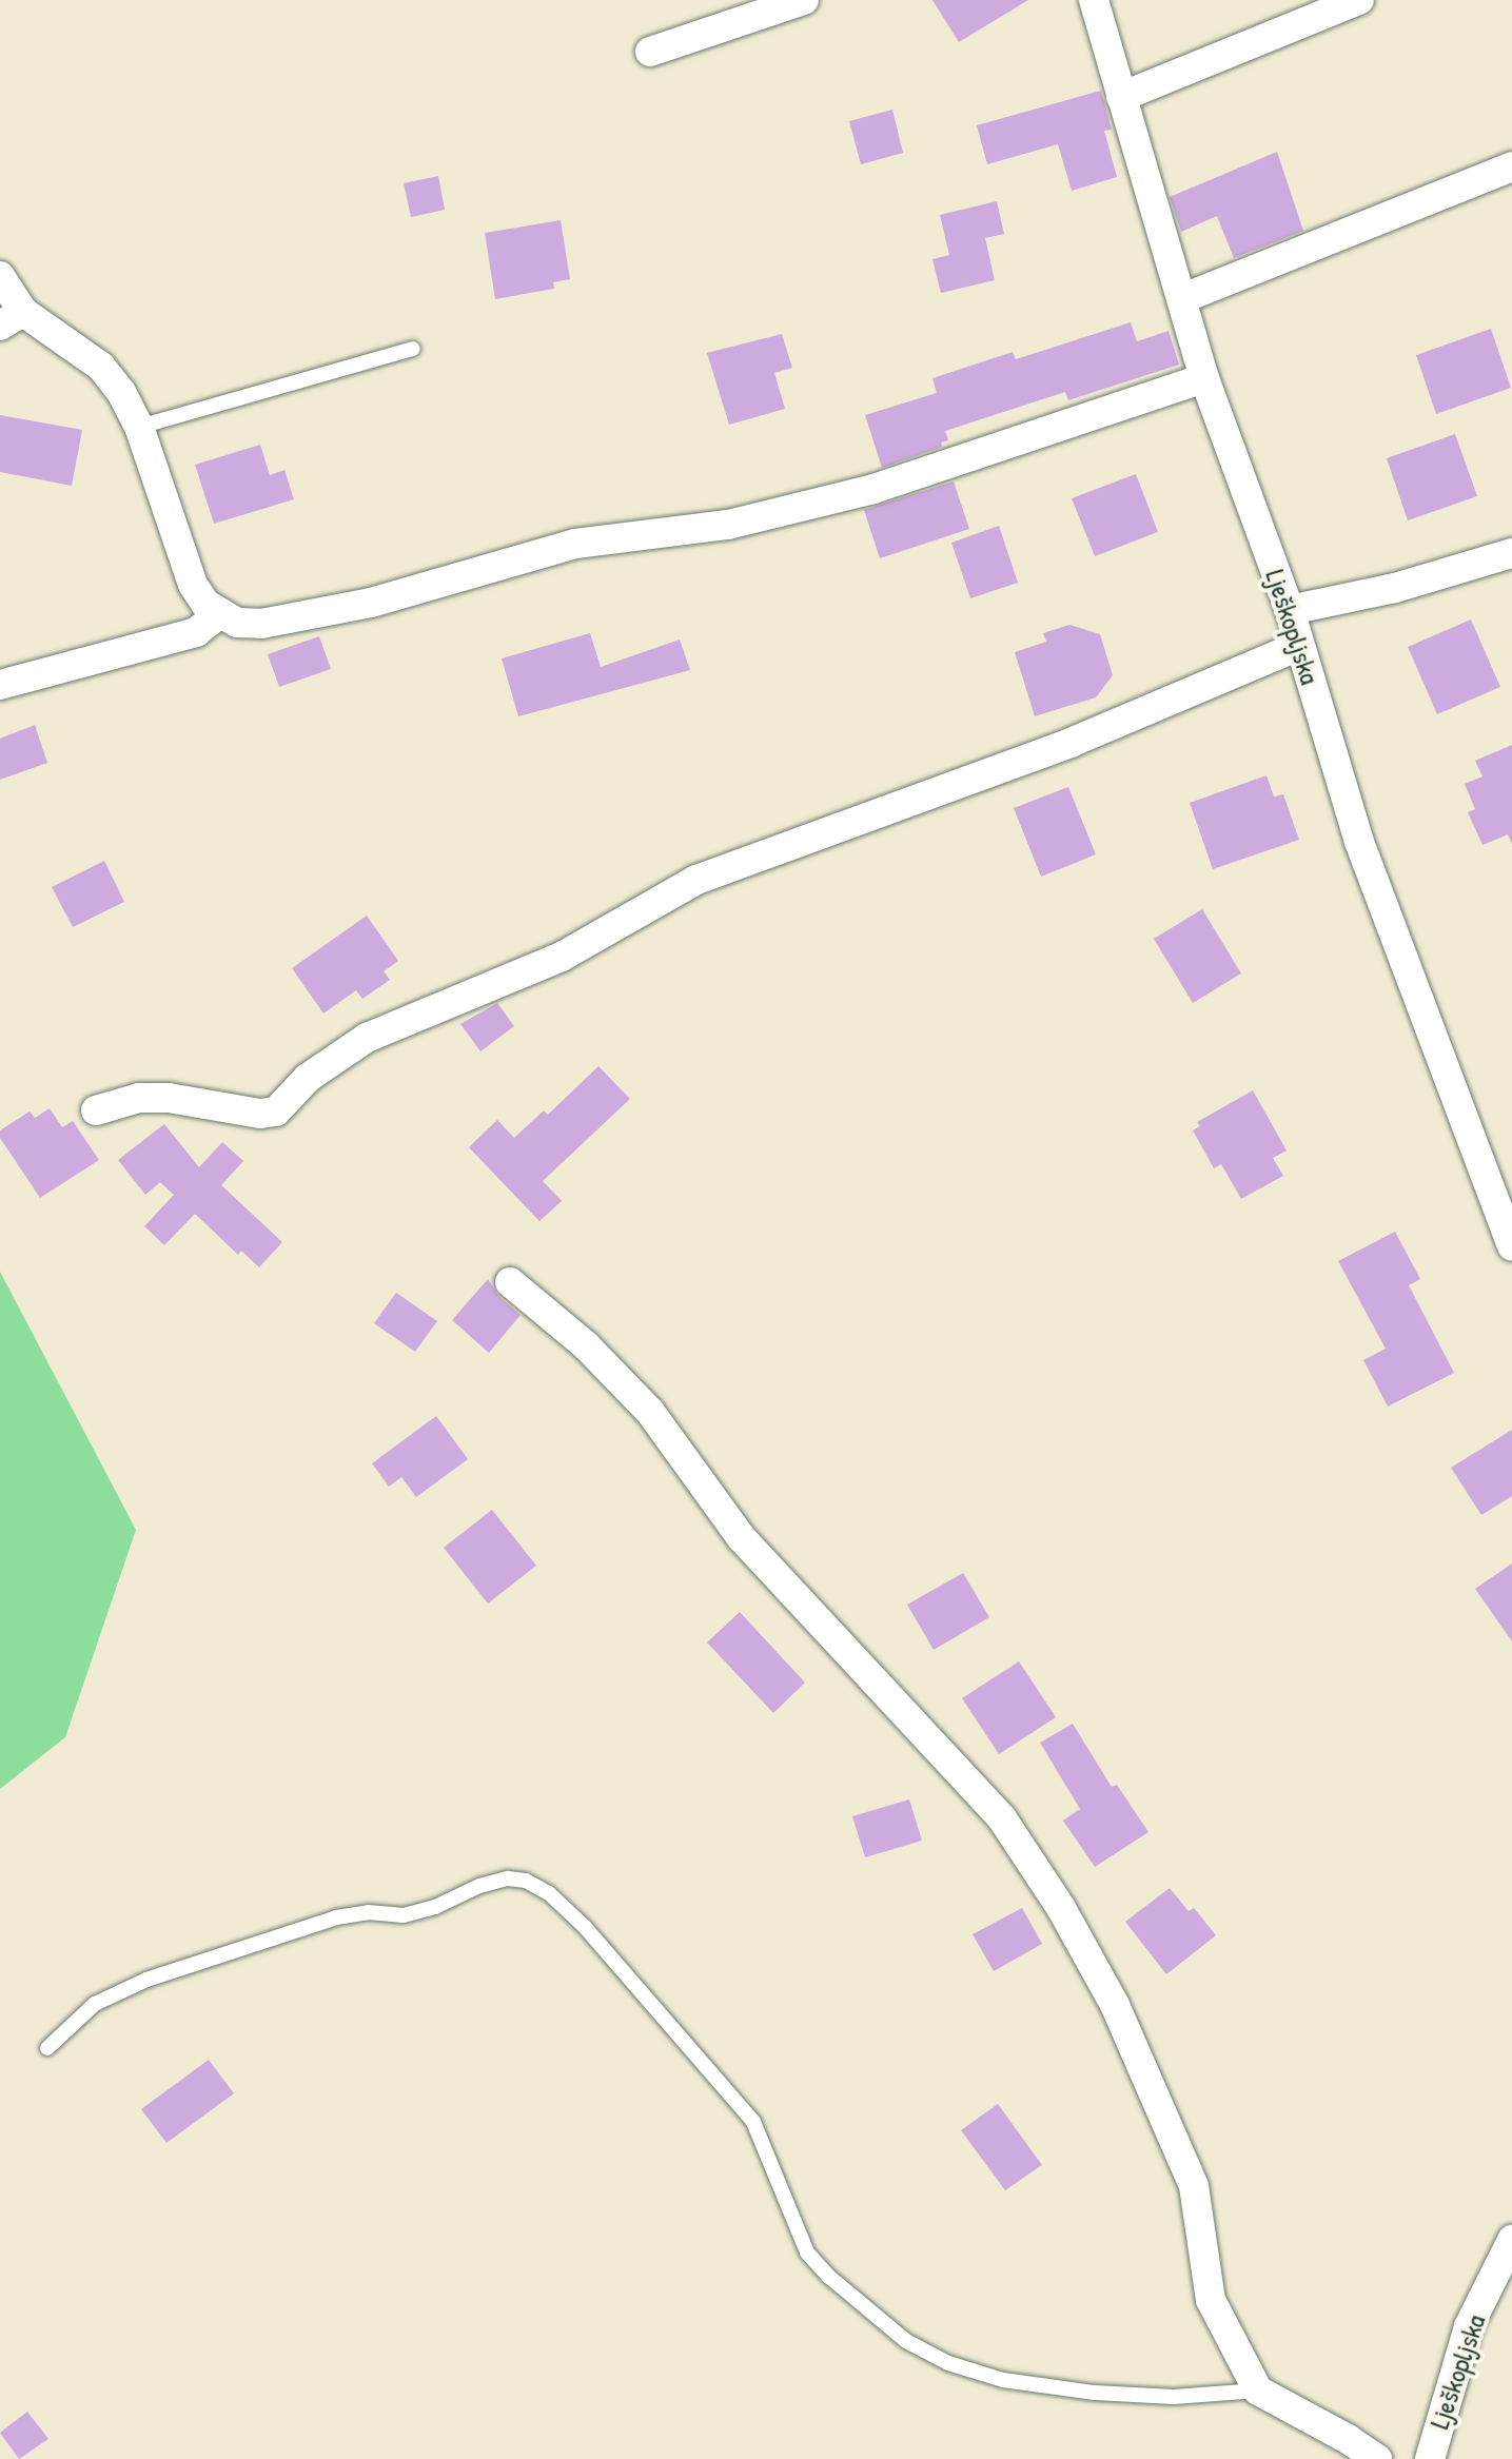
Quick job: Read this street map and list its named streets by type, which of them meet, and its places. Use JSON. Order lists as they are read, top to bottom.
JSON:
{
  "streets": {
    "street": ["Lješkopljska"]
  }
}
